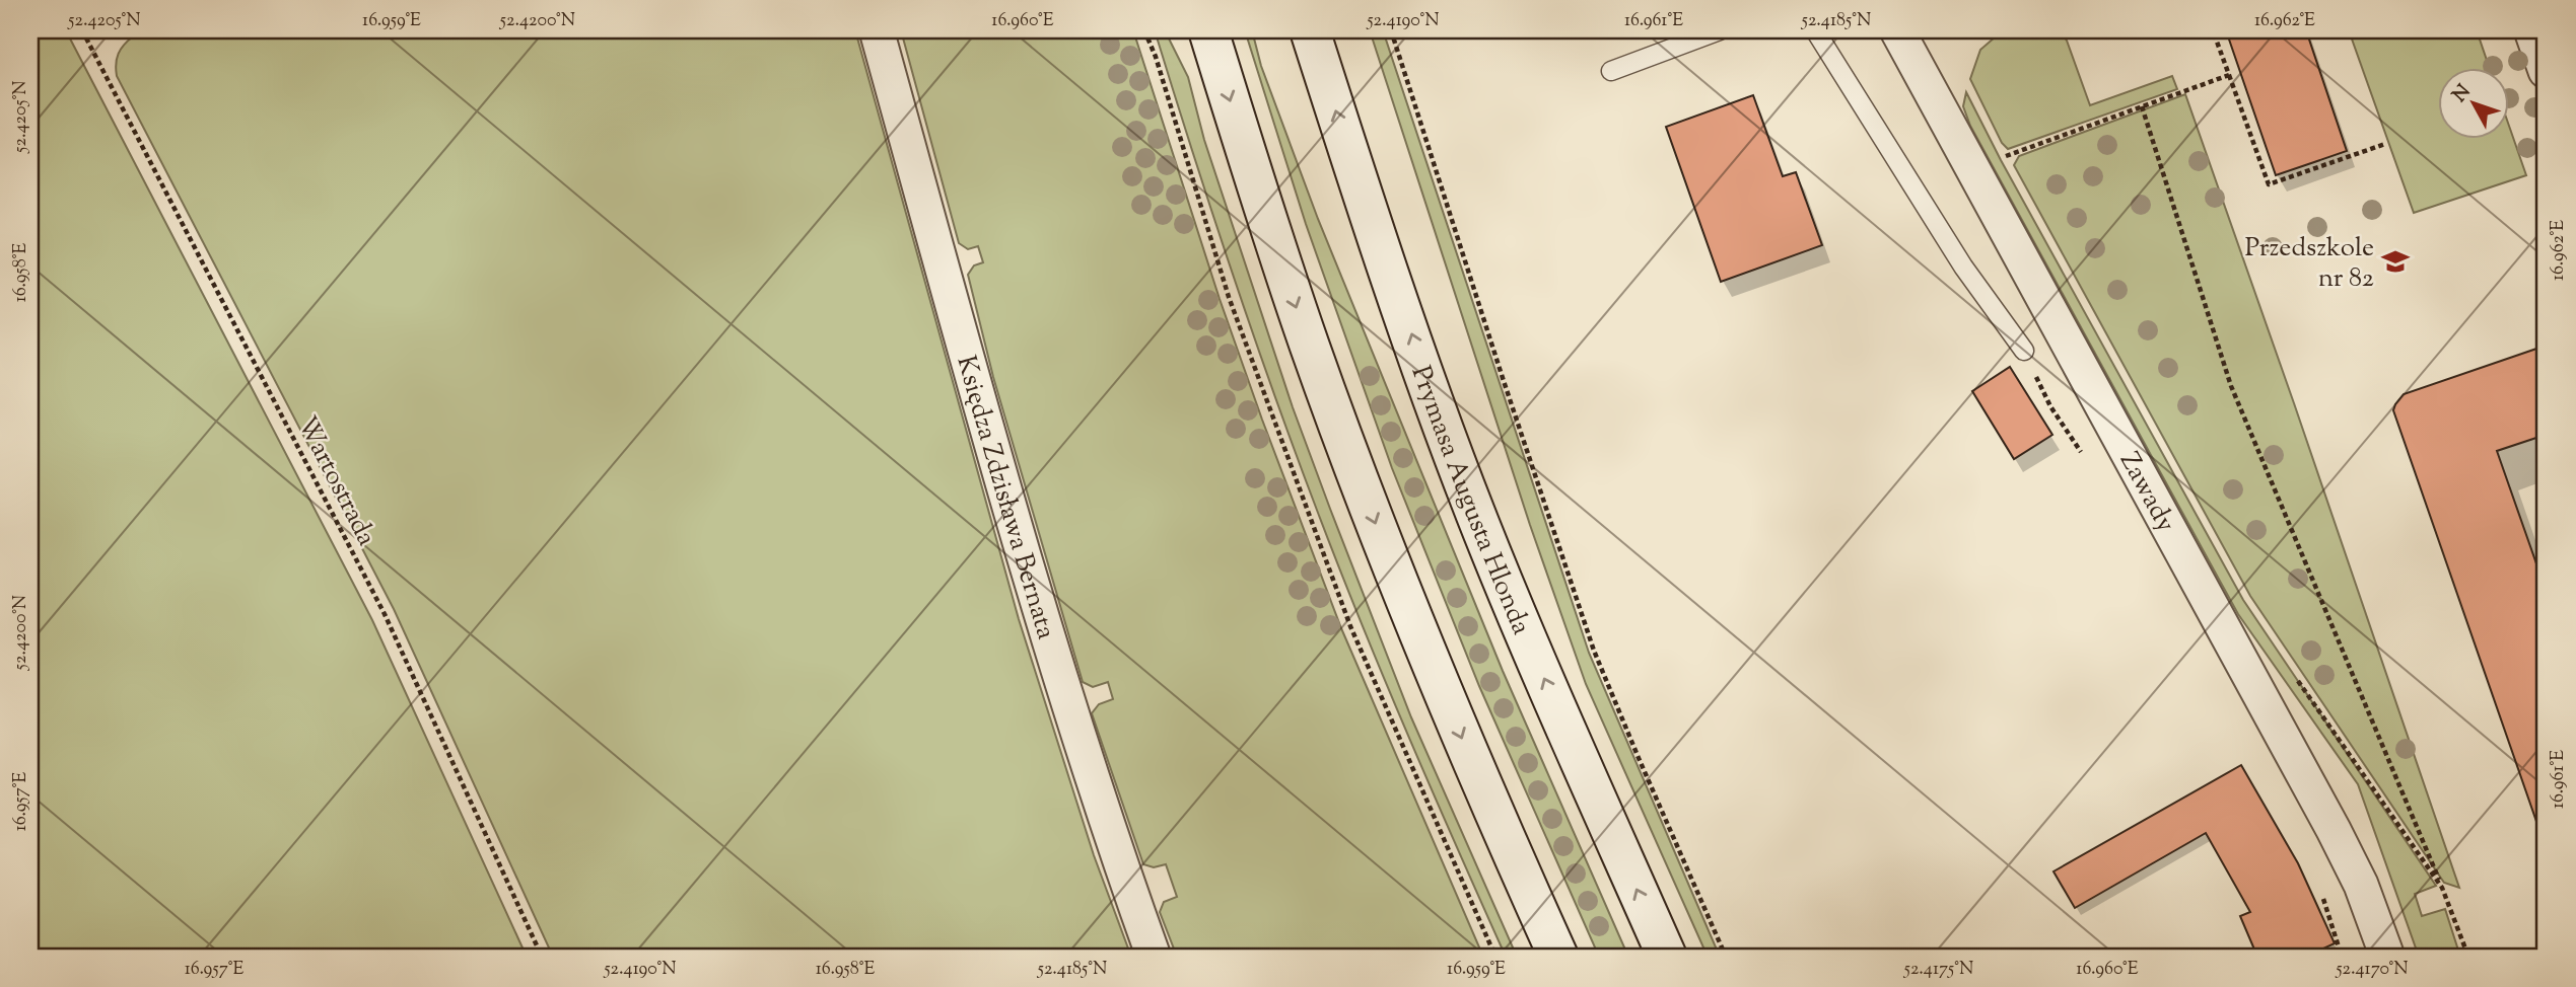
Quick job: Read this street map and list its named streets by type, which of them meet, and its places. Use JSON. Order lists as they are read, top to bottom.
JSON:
{
  "streets": {
    "main road": ["Prymasa Augusta Hlonda"],
    "street": ["Zawady", "Księdza Zdzisława Bernata"],
    "path": ["Wartostrada"]
  },
  "places": {
    "school or university": ["Przedszkole nr 82"]
  },
  "north": "top left",
  "coordinates": [
    "52.4205°N",
    "16.959°E",
    "52.4200°N",
    "16.960°E",
    "52.4190°N",
    "16.961°E",
    "52.4185°N",
    "16.962°E",
    "16.958°E",
    "16.957°E",
    "52.4175°N",
    "52.4170°N"
  ]
}
